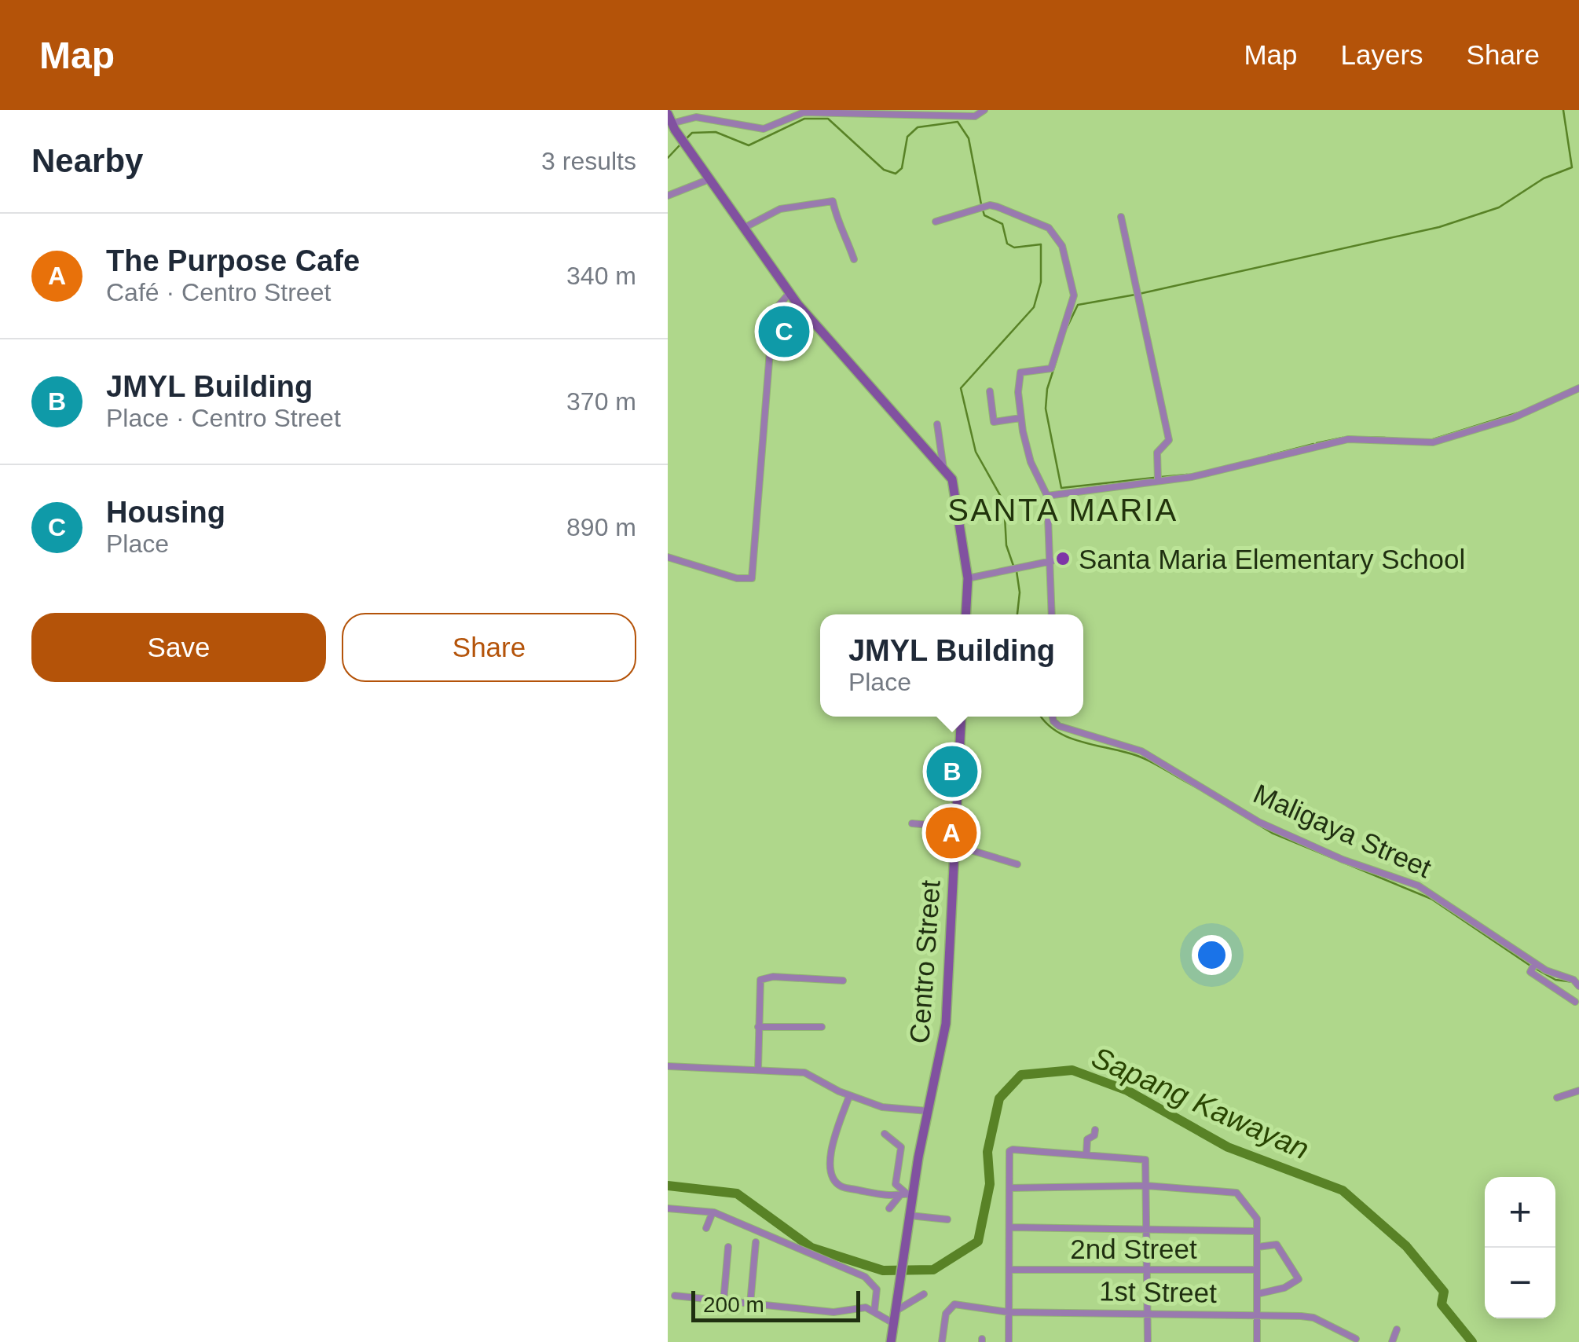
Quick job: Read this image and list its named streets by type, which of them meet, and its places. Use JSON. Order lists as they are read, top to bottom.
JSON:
{
  "streets": {
    "street": [
      "Maligaya Street",
      "Centro Street",
      "2nd Street",
      "1st Street"
    ]
  },
  "districts": ["SANTA MARIA"],
  "water": ["Sapang Kawayan"],
  "places": ["Santa Maria Elementary School"],
  "scale_bar": "200 m",
  "page": {
    "header": "Map",
    "nav": ["Map", "Layers", "Share"],
    "heading": ["Nearby", "3 results"],
    "list": [
      {
        "mark": "A",
        "name": "The Purpose Cafe",
        "note": "Café · Centro Street",
        "value": "340 m"
      },
      {
        "mark": "B",
        "name": "JMYL Building",
        "note": "Place · Centro Street",
        "value": "370 m"
      },
      {
        "mark": "C",
        "name": "Housing",
        "note": "Place",
        "value": "890 m"
      }
    ],
    "pins": ["C", "B", "A"],
    "buttons": ["Save", "Share"],
    "popup": ["JMYL Building", "Place"],
    "map_buttons": ["+", "−"],
    "scale": "200 m"
  }
}
